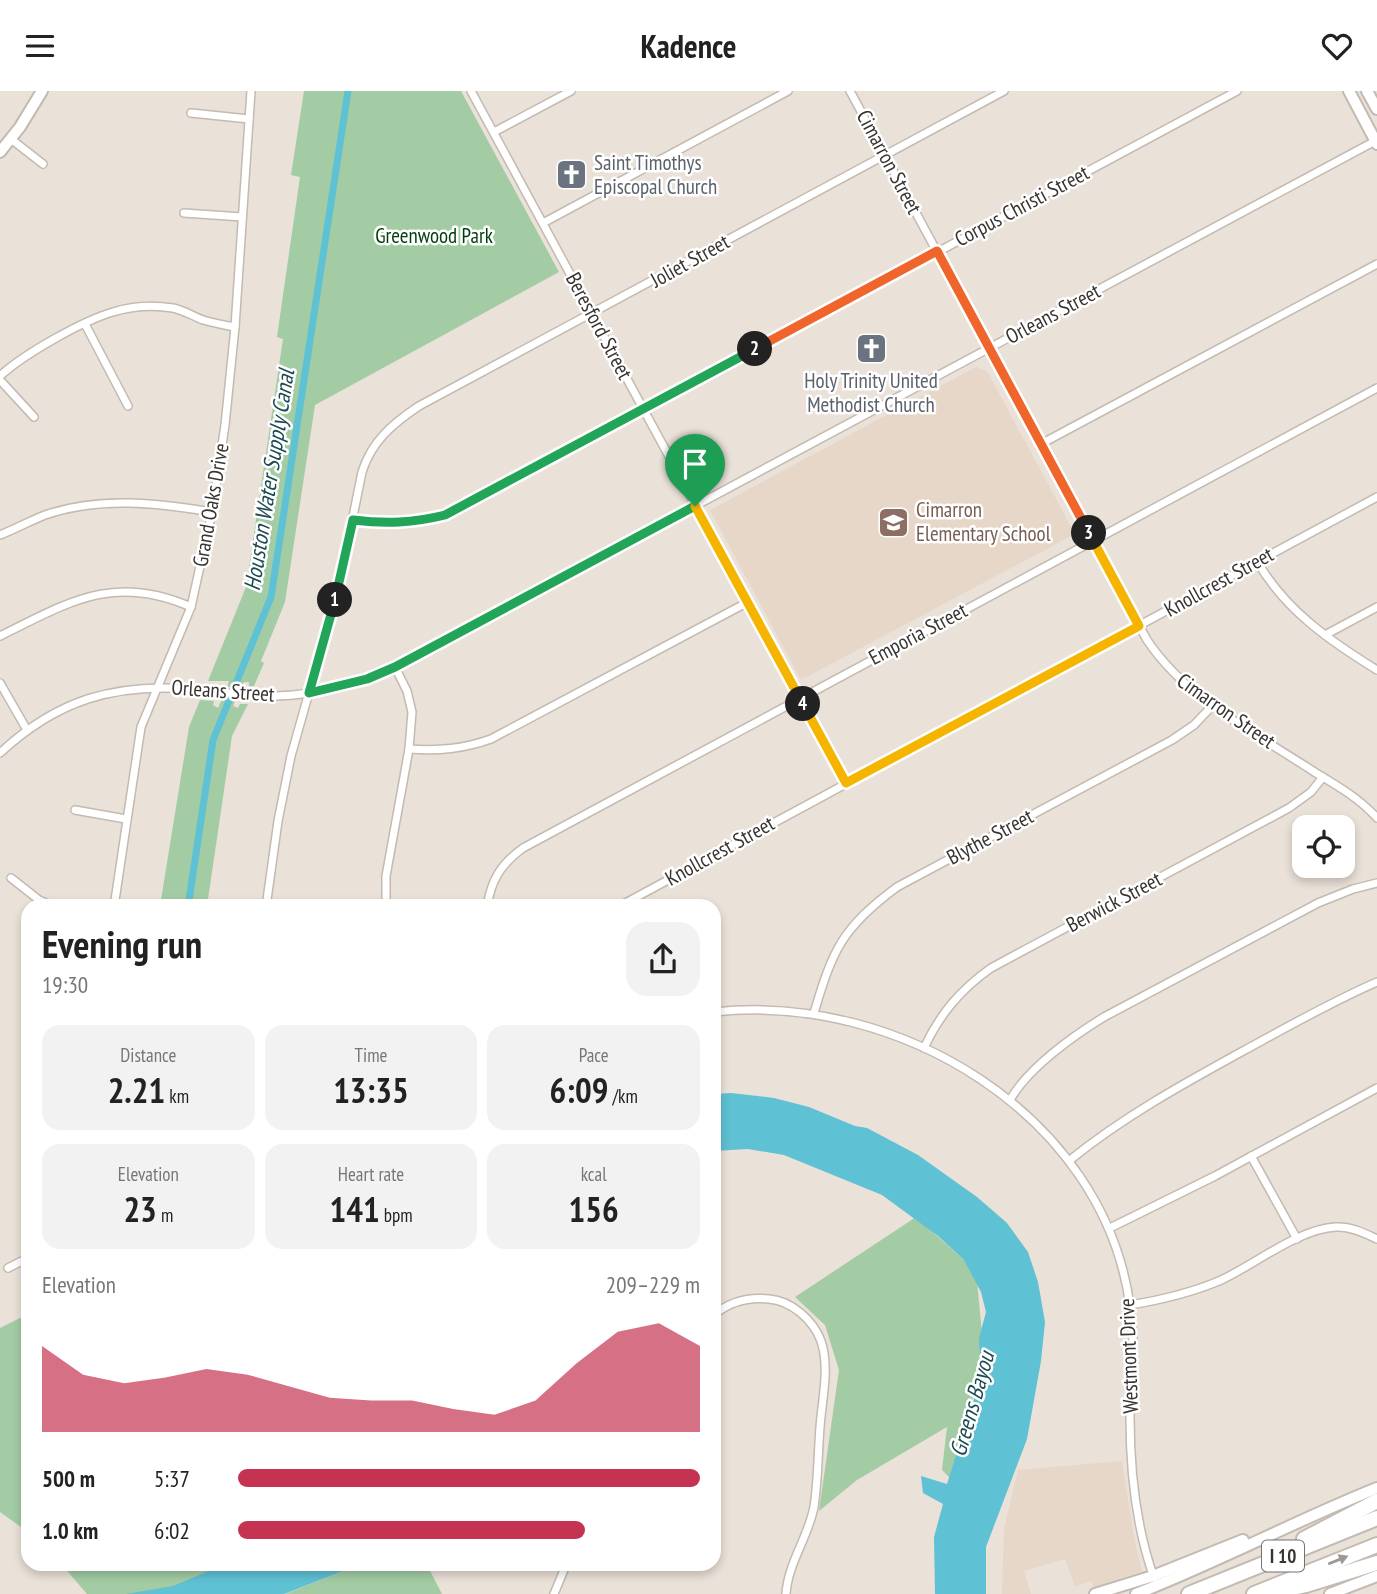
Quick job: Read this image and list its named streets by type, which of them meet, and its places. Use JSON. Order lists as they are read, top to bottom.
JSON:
{
  "streets": {
    "highway": ["I 10"],
    "street": [
      "Cimarron Street",
      "Corpus Christi Street",
      "Joliet Street",
      "Orleans Street",
      "Beresford Street",
      "Grand Oaks Drive",
      "Knollcrest Street",
      "Emporia Street",
      "Blythe Street",
      "Berwick Street",
      "Westmont Drive"
    ]
  },
  "crossings": [
    ["Cimarron Street", "Corpus Christi Street"],
    ["Cimarron Street", "Joliet Street"],
    ["Cimarron Street", "Orleans Street"],
    ["Cimarron Street", "Knollcrest Street"],
    ["Cimarron Street", "Emporia Street"],
    ["Cimarron Street", "Blythe Street"],
    ["Cimarron Street", "Berwick Street"],
    ["Corpus Christi Street", "Joliet Street"],
    ["Corpus Christi Street", "Beresford Street"],
    ["Joliet Street", "Beresford Street"],
    ["Orleans Street", "Beresford Street"],
    ["Orleans Street", "Grand Oaks Drive"],
    ["Beresford Street", "Knollcrest Street"],
    ["Beresford Street", "Emporia Street"],
    ["Blythe Street", "Westmont Drive"],
    ["Berwick Street", "Westmont Drive"]
  ],
  "water": ["Houston Water Supply Canal", "Greens Bayou"],
  "parks": ["Greenwood Park"],
  "places": {
    "church": ["Saint Timothys Episcopal Church", "Holy Trinity United Methodist Church"],
    "school or university": ["Cimarron Elementary School"]
  },
  "page": {
    "header": "Kadence",
    "pins": [
      "2",
      "3",
      "1",
      "4"
    ],
    "heading": ["Evening run", "19:30"],
    "stats": [
      ["Distance", "2.21 km"],
      ["Time", "13:35"],
      ["Pace", "6:09 /km"],
      ["Elevation", "23 m"],
      ["Heart rate", "141 bpm"],
      ["kcal", "156"]
    ],
    "chart": ["Elevation", "209–229 m"],
    "list": [
      {
        "name": "500 m",
        "note": "5:37"
      },
      {
        "name": "1.0 km",
        "note": "6:02"
      }
    ]
  }
}
